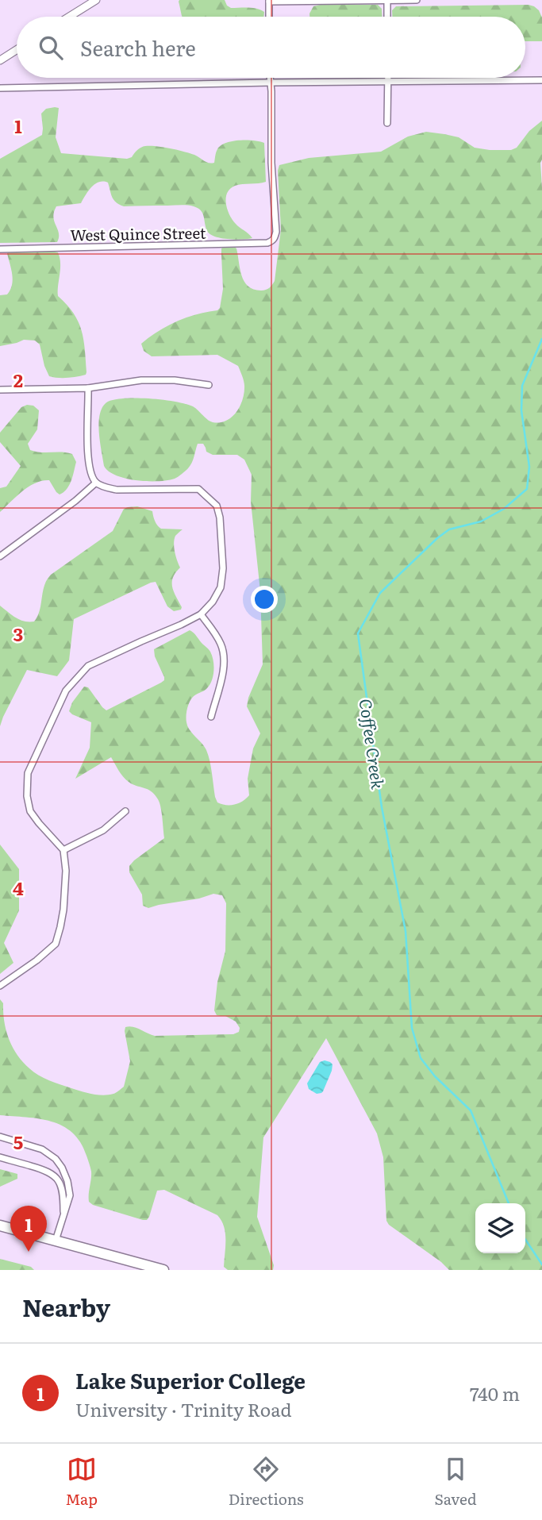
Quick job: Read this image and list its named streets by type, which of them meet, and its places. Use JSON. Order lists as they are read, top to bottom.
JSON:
{
  "streets": {
    "street": ["West Quince Street"]
  },
  "water": ["Coffee Creek"],
  "page": {
    "search": "Search here",
    "pins": "1",
    "heading": "Nearby",
    "list": [
      {
        "mark": "1",
        "name": "Lake Superior College",
        "note": "University · Trinity Road",
        "value": "740 m"
      }
    ],
    "nav": ["Map", "Directions", "Saved"]
  },
  "grid": {
    "rows": [
      "1",
      "2",
      "3",
      "4",
      "5"
    ]
  }
}
